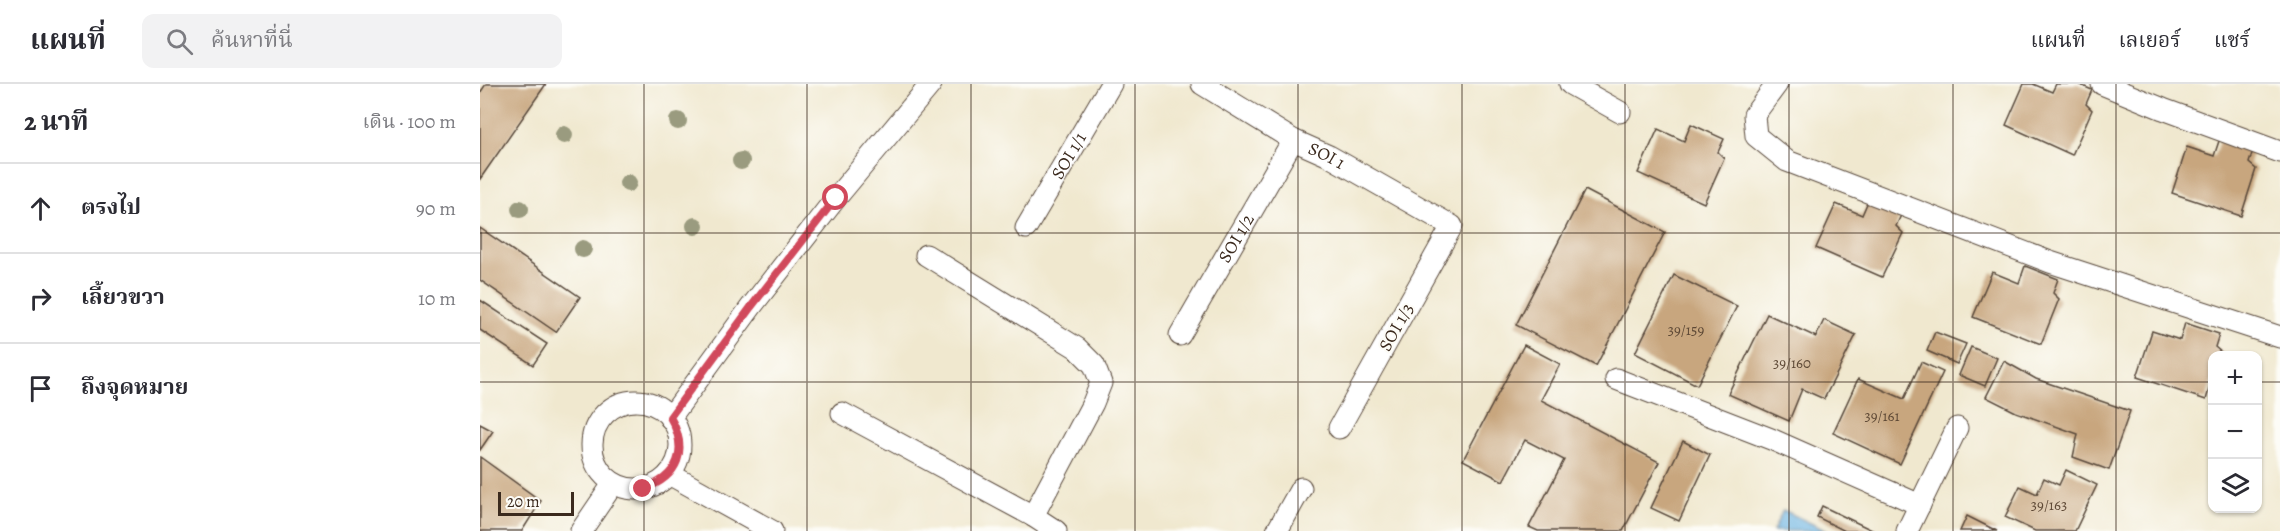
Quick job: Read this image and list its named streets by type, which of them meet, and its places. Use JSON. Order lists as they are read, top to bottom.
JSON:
{
  "streets": {
    "street": [
      "SOI 1/1",
      "SOI 1",
      "SOI 1/2",
      "SOI 1/3"
    ]
  },
  "crossings": [
    ["SOI 1", "SOI 1/2"],
    ["SOI 1", "SOI 1/3"]
  ],
  "house_numbers": [
    "39/159",
    "39/160",
    "39/161",
    "39/163"
  ],
  "scale_bar": "20 m",
  "page": {
    "header": "แผนที่",
    "search": "ค้นหาที่นี่",
    "nav": ["แผนที่", "เลเยอร์", "แชร์"],
    "heading": ["2 นาที", "เดิน · 100 m"],
    "list": [
      ["ตรงไป", "90 m"],
      ["เลี้ยวขวา", "10 m"],
      "ถึงจุดหมาย"
    ],
    "map_buttons": ["+", "−"],
    "scale": "20 m"
  }
}
